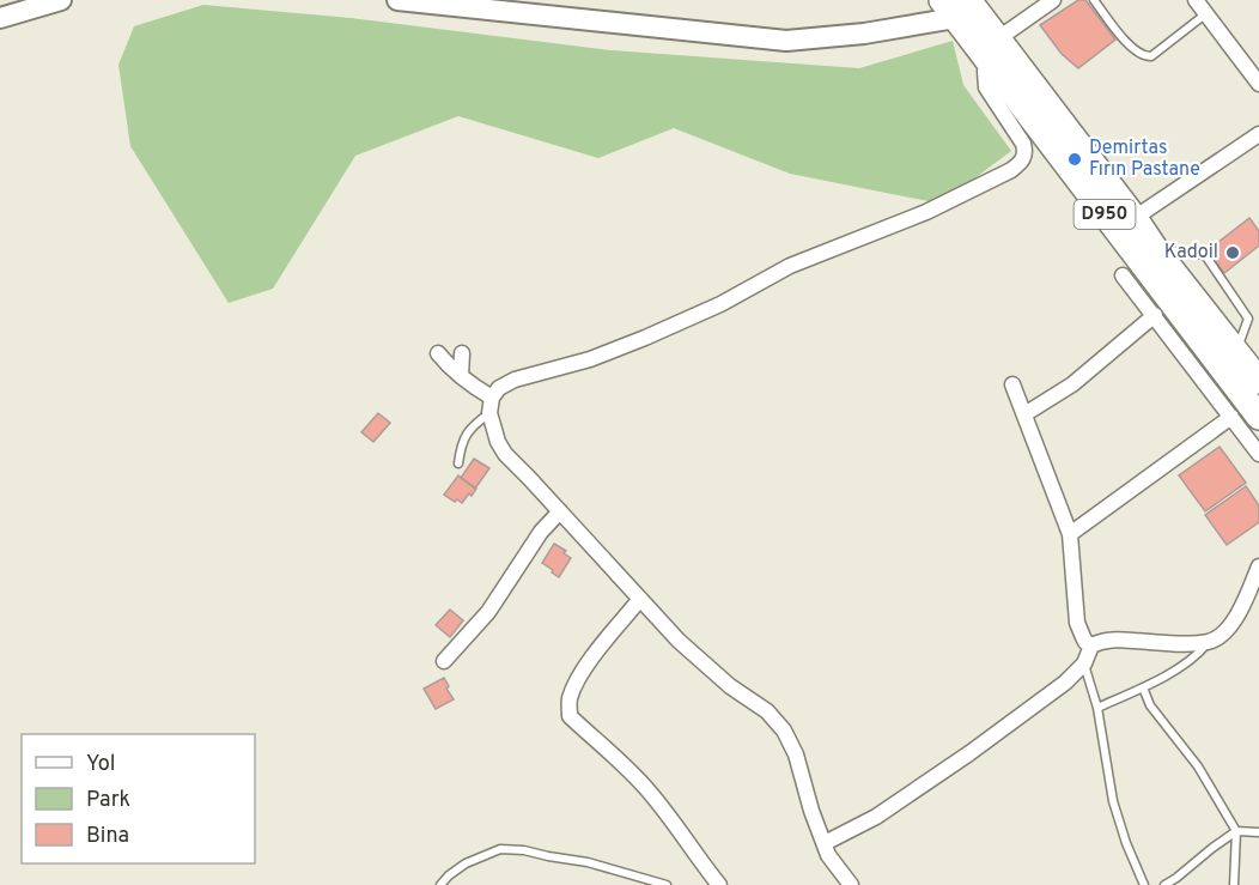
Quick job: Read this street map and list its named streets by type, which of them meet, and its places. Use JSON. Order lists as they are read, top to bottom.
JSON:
{
  "streets": {
    "highway": ["D950"]
  },
  "places": ["Demirtas Fırın Pastane", "Kadoil"],
  "legend": ["Yol", "Park", "Bina"]
}
